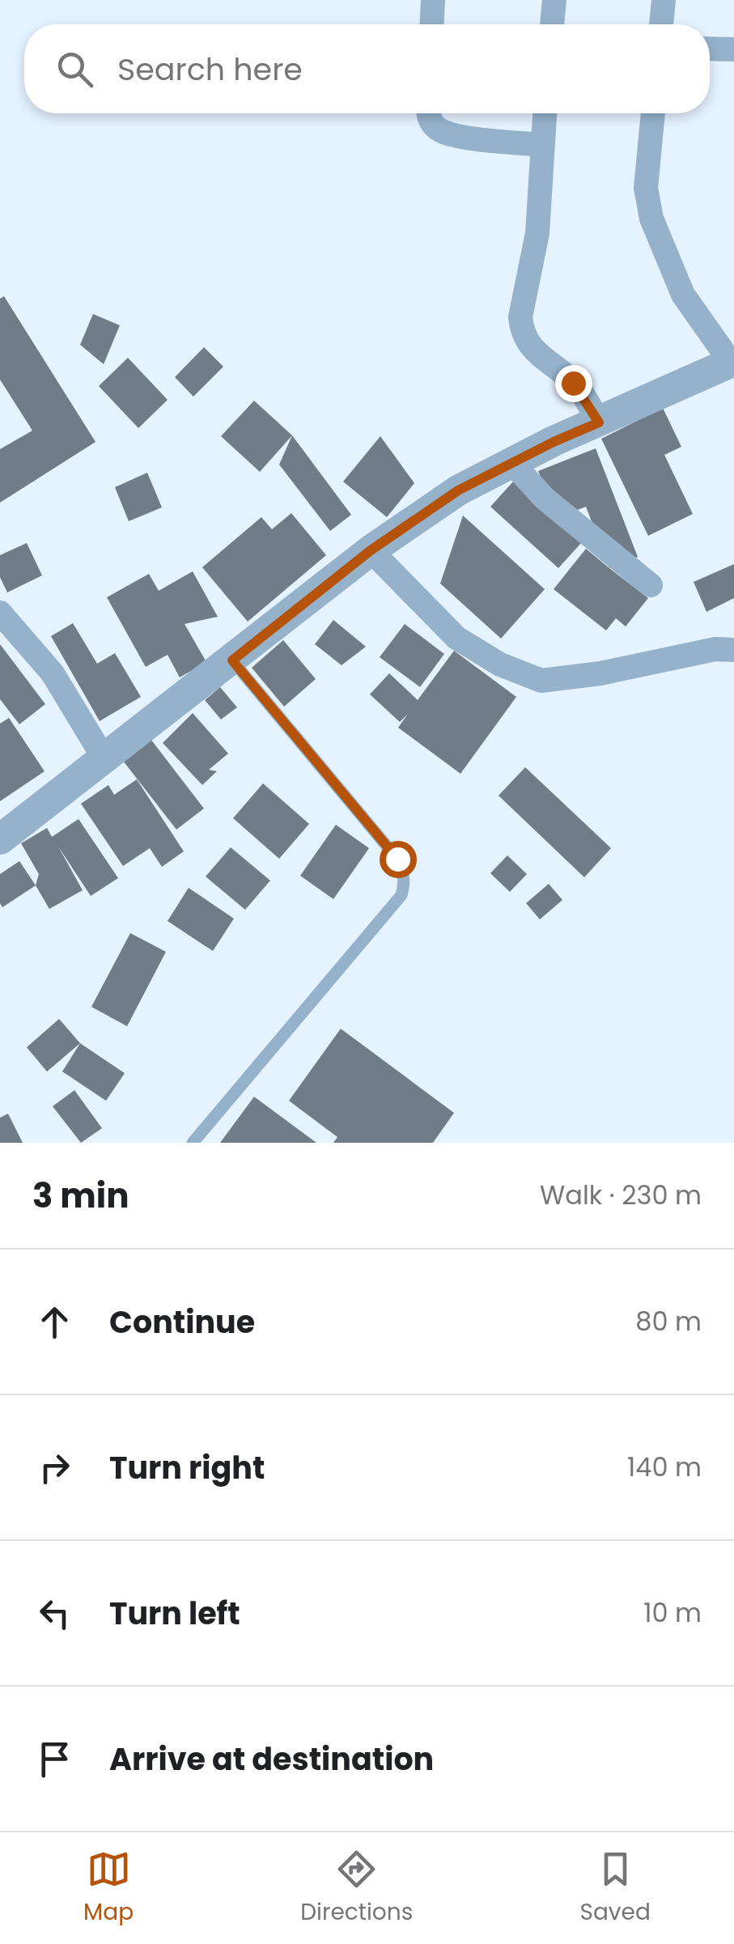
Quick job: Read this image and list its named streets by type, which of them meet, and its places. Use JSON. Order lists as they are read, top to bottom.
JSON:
{
  "page": {
    "search": "Search here",
    "heading": ["3 min", "Walk · 230 m"],
    "list": [
      ["Continue", "80 m"],
      ["Turn right", "140 m"],
      ["Turn left", "10 m"],
      "Arrive at destination"
    ],
    "nav": ["Map", "Directions", "Saved"]
  }
}
